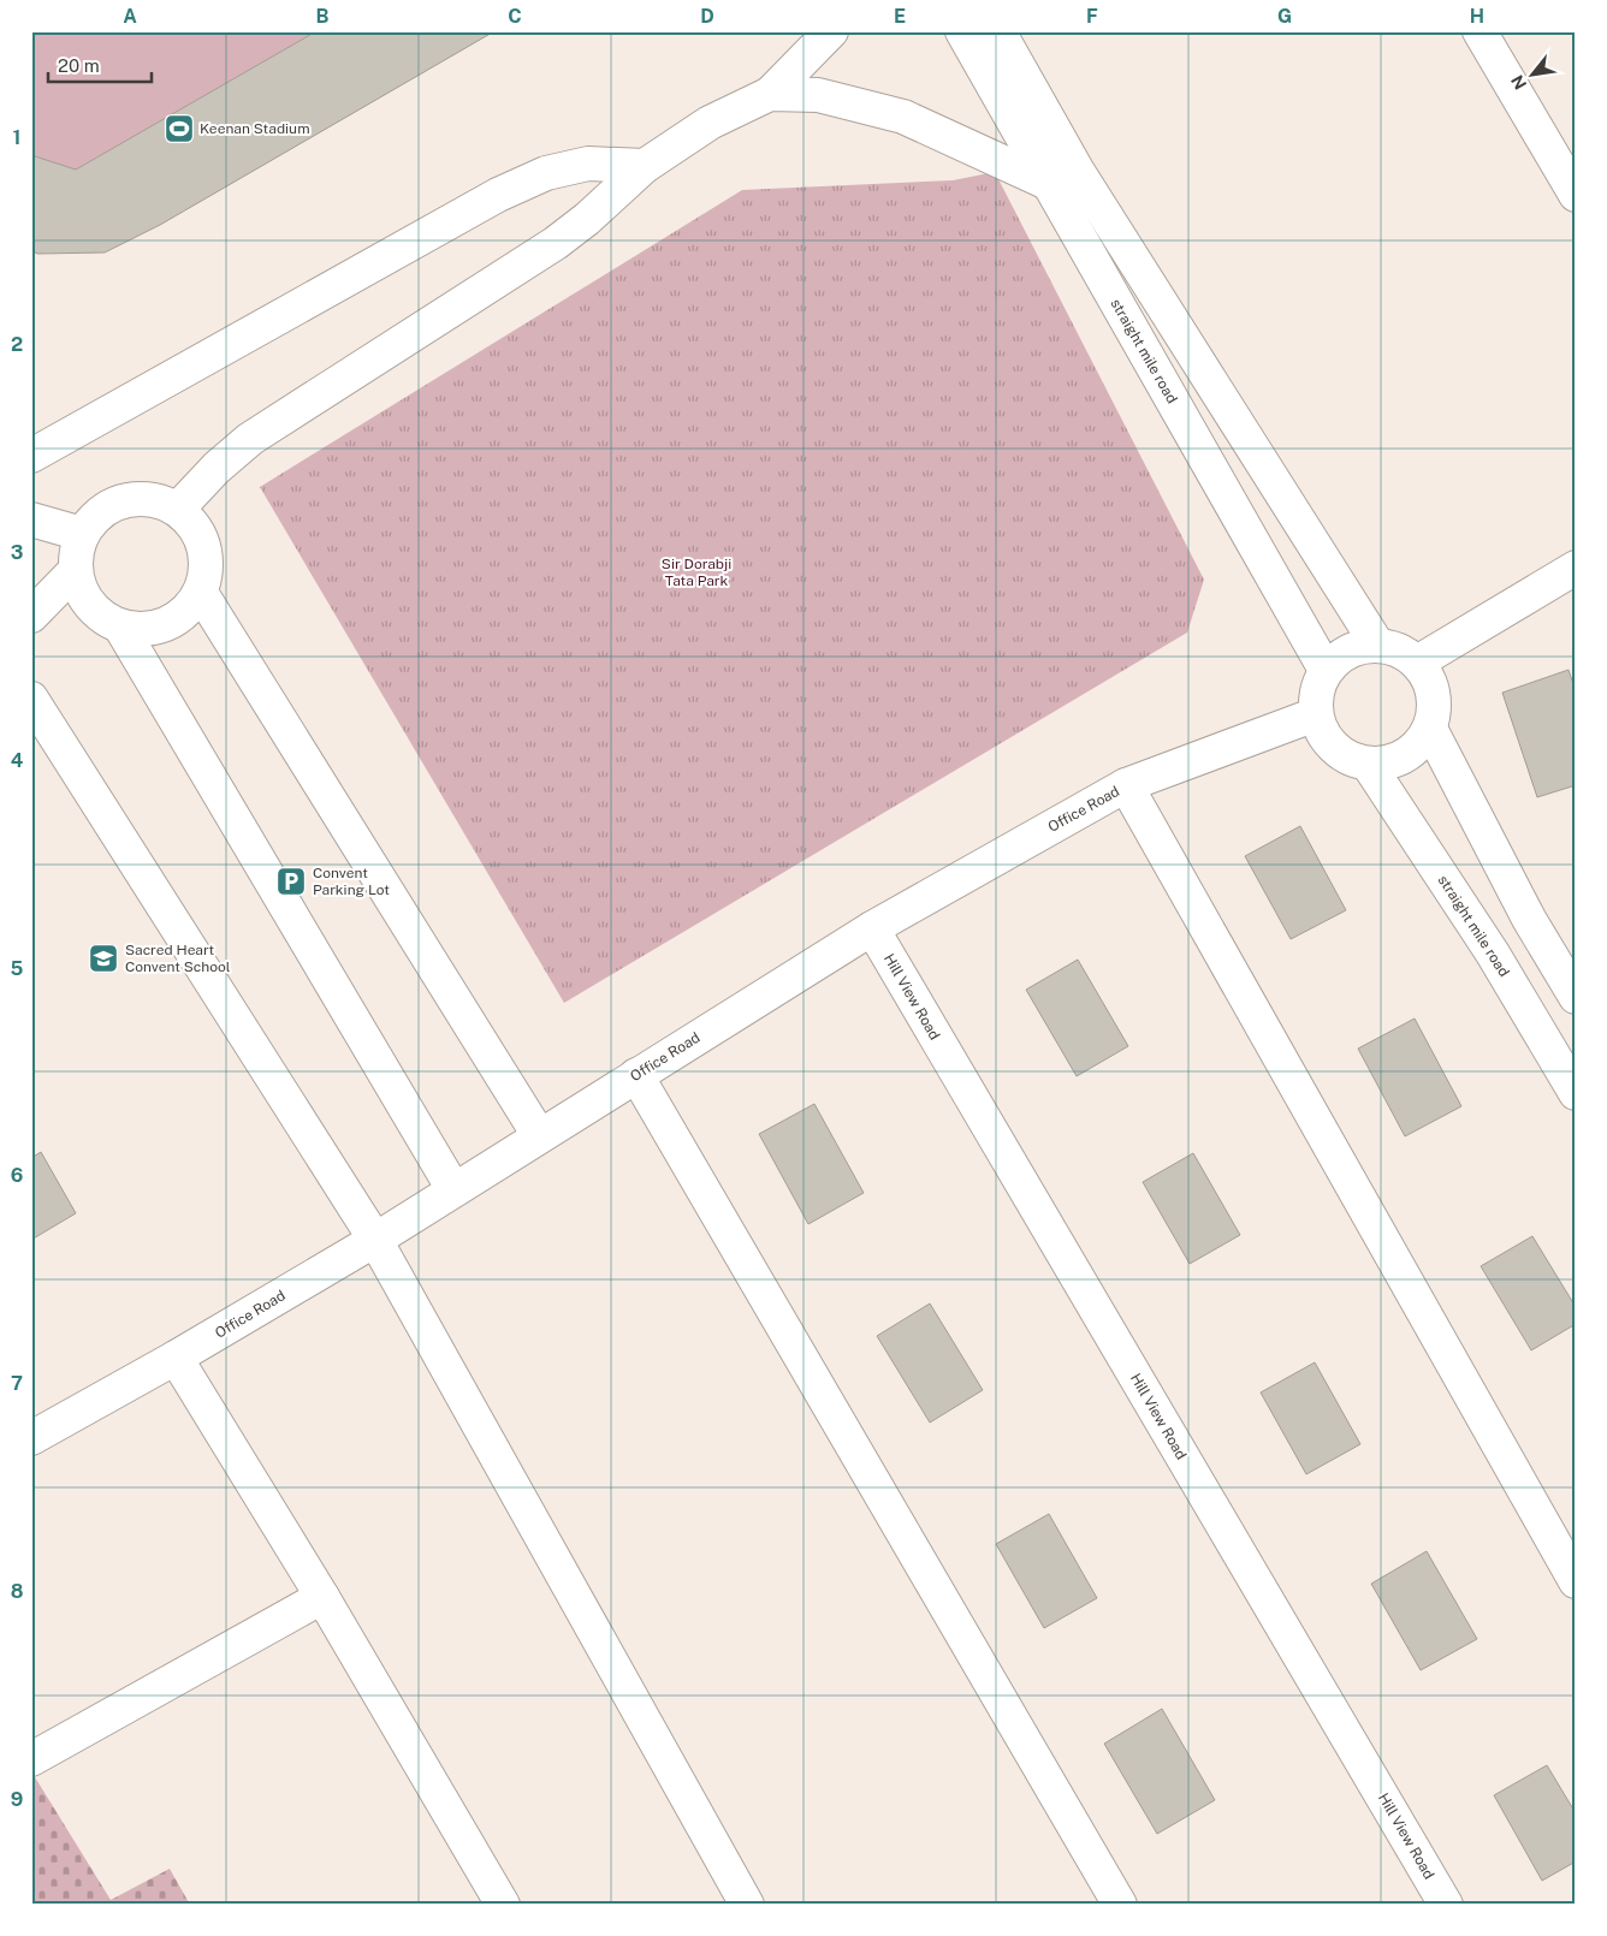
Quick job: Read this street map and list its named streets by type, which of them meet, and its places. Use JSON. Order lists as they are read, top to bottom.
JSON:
{
  "streets": {
    "street": ["straight mile road", "Office Road", "Hill View Road"]
  },
  "crossings": [
    ["straight mile road", "Office Road"],
    ["Office Road", "Hill View Road"]
  ],
  "parks": ["Sir Dorabji Tata Park"],
  "places": {
    "sports": ["Keenan Stadium"],
    "parking": ["Convent Parking Lot"],
    "school or university": ["Sacred Heart Convent School"]
  },
  "scale_bar": "20 m",
  "north": "bottom left",
  "grid": {
    "columns": [
      "A",
      "B",
      "C",
      "D",
      "E",
      "F",
      "G",
      "H"
    ],
    "rows": [
      "1",
      "2",
      "3",
      "4",
      "5",
      "6",
      "7",
      "8",
      "9"
    ]
  }
}
